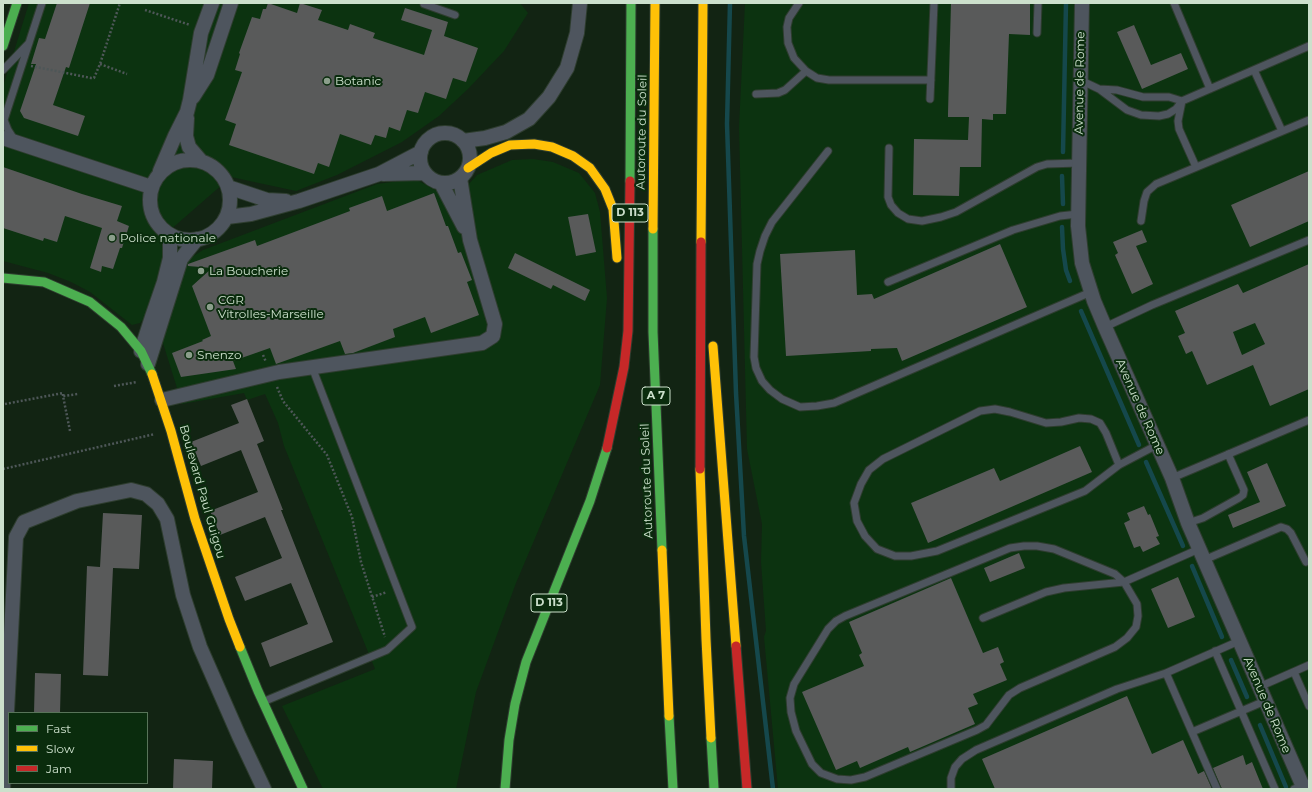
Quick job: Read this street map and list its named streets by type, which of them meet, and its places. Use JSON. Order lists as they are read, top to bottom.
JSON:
{
  "streets": {
    "main road": [
      "Autoroute du Soleil",
      "D 113",
      "A 7",
      "Boulevard Paul Guigou"
    ],
    "street": ["Avenue de Rome"]
  },
  "places": [
    "Botanic",
    "Police nationale",
    "La Boucherie",
    "CGR Vitrolles-Marseille",
    "Snenzo"
  ],
  "legend": ["Fast", "Slow", "Jam"]
}
